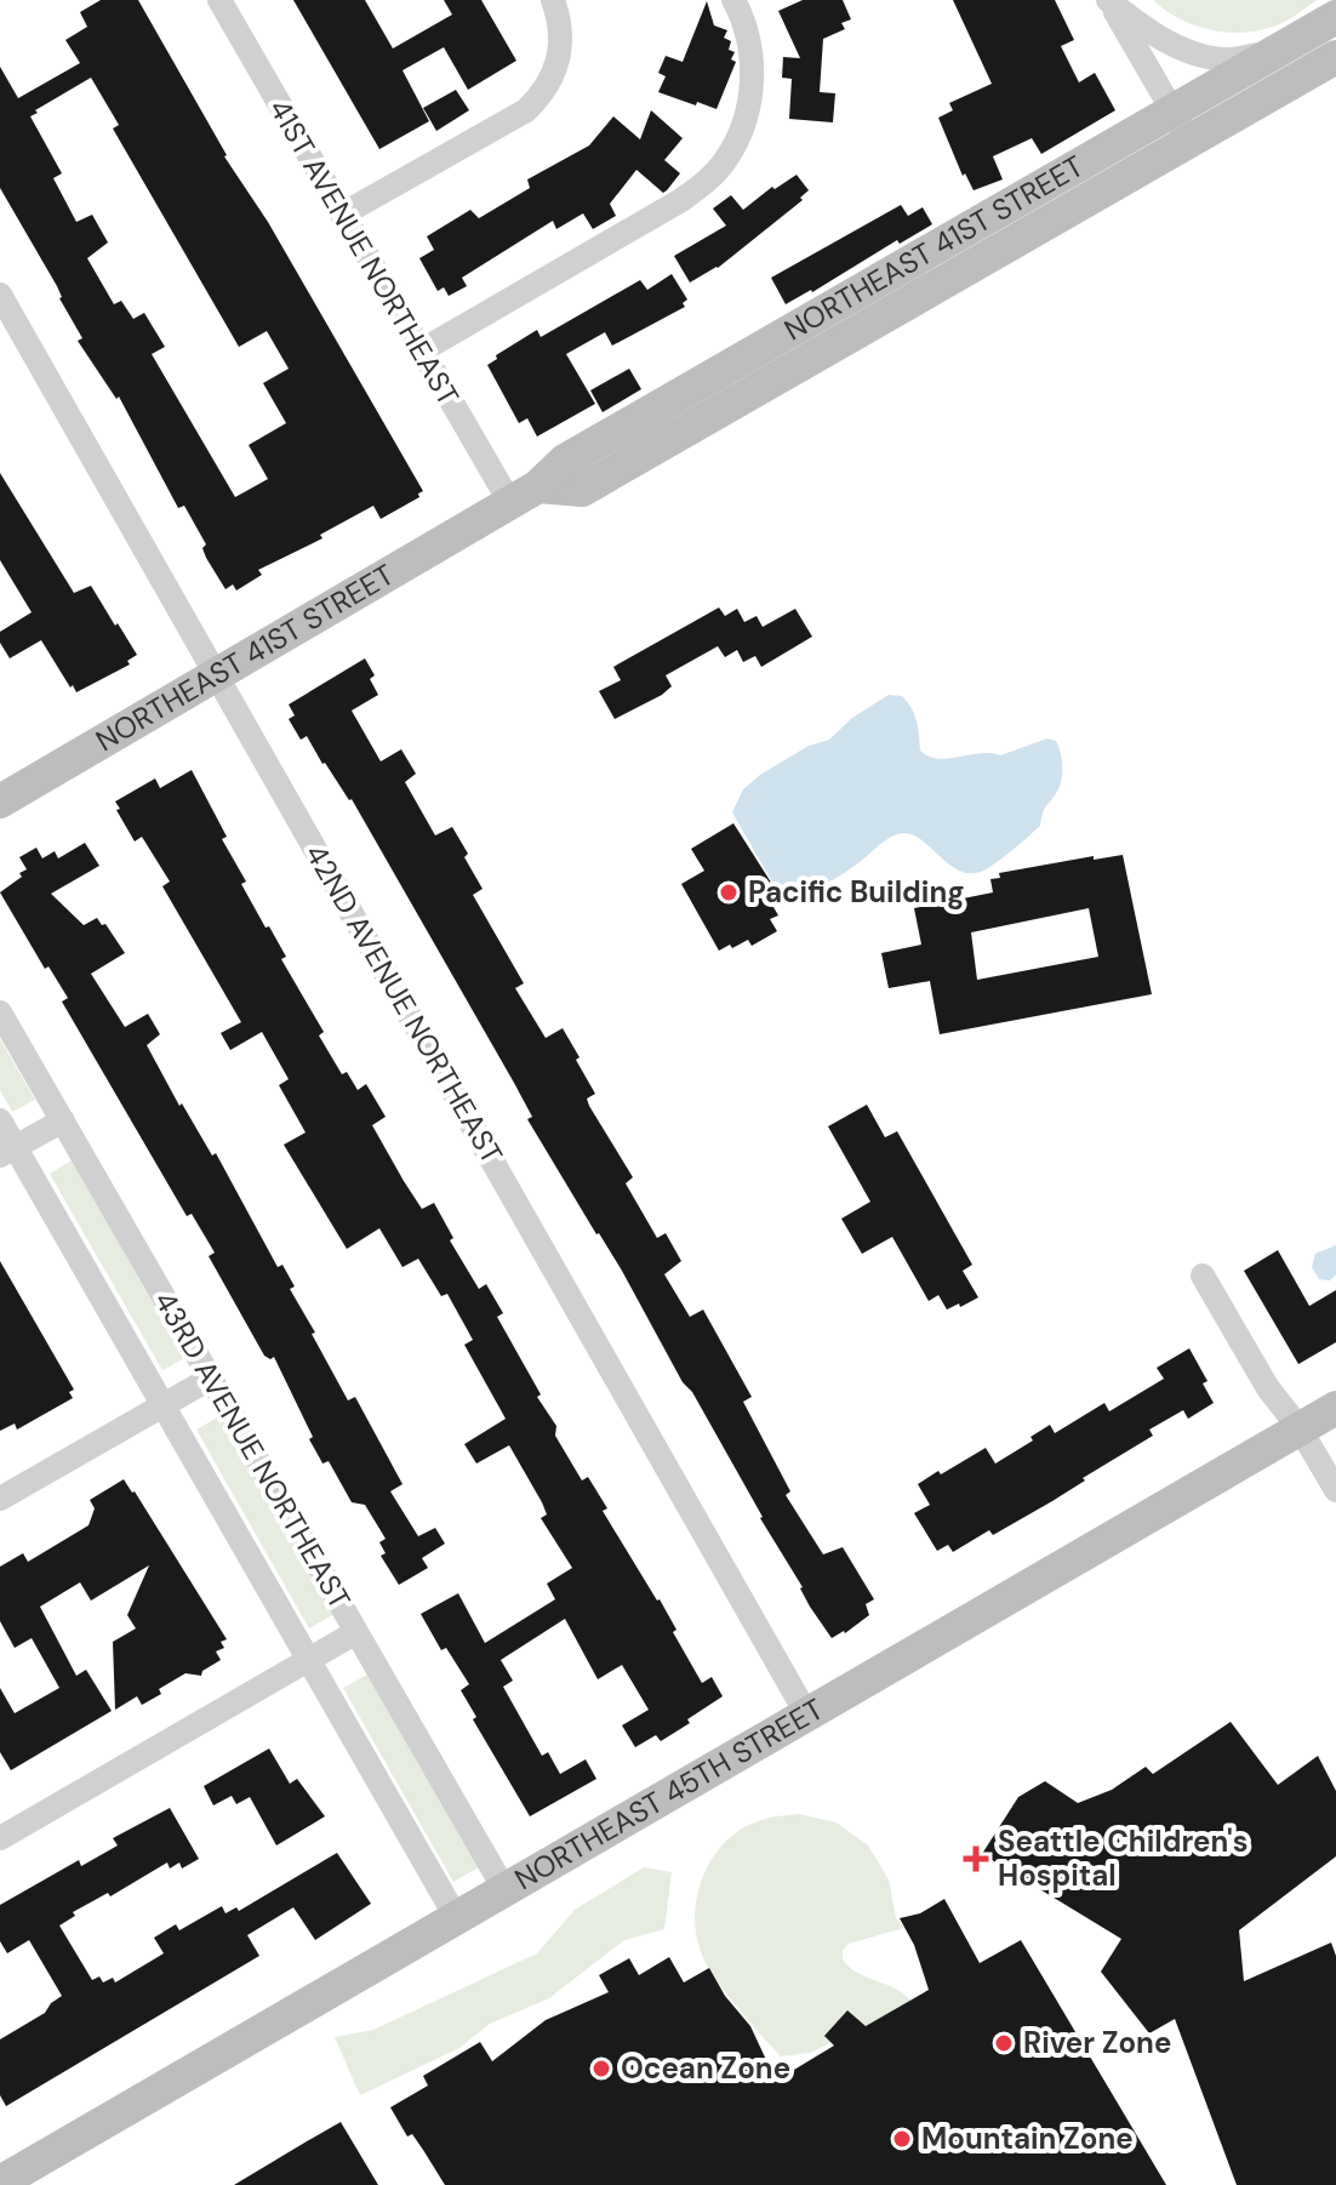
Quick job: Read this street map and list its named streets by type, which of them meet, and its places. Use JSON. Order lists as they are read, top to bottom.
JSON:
{
  "streets": {
    "street": [
      "NORTHEAST 41ST STREET",
      "41ST AVENUE NORTHEAST",
      "42ND AVENUE NORTHEAST",
      "43RD AVENUE NORTHEAST",
      "NORTHEAST 45TH STREET"
    ]
  },
  "crossings": [
    ["NORTHEAST 41ST STREET", "41ST AVENUE NORTHEAST"],
    ["NORTHEAST 41ST STREET", "42ND AVENUE NORTHEAST"],
    ["42ND AVENUE NORTHEAST", "NORTHEAST 45TH STREET"],
    ["43RD AVENUE NORTHEAST", "NORTHEAST 45TH STREET"]
  ],
  "places": {
    "other": [
      "Pacific Building",
      "River Zone",
      "Ocean Zone",
      "Mountain Zone"
    ],
    "health": ["Seattle Children's Hospital"]
  }
}
